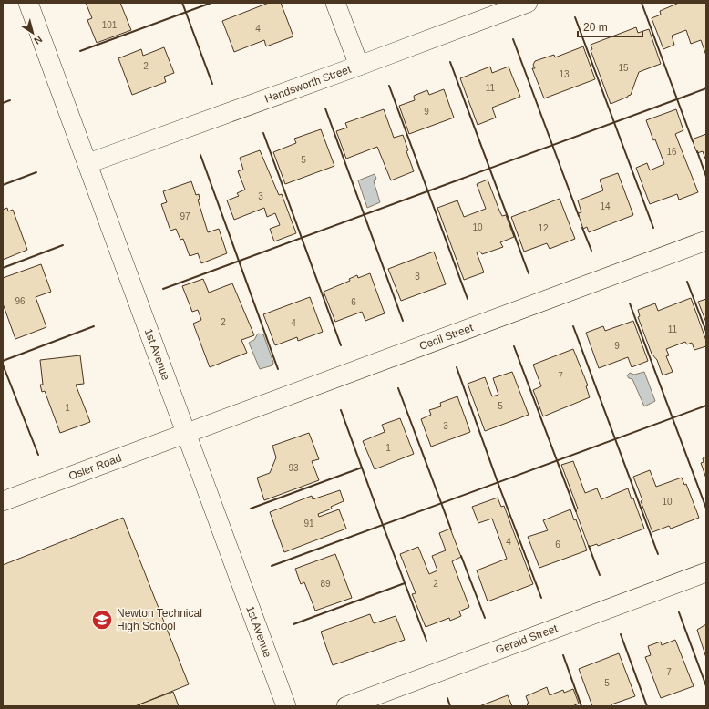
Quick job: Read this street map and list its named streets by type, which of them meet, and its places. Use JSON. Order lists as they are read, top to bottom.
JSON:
{
  "streets": {
    "street": [
      "Handsworth Street",
      "Cecil Street",
      "1st Avenue",
      "Osler Road",
      "Gerald Street"
    ]
  },
  "crossings": [
    ["Handsworth Street", "1st Avenue"],
    ["Cecil Street", "1st Avenue"],
    ["Cecil Street", "Osler Road"],
    ["1st Avenue", "Osler Road"]
  ],
  "places": {
    "school or university": ["Newton Technical High School"]
  },
  "house_numbers": [
    "101",
    "4",
    "2",
    "15",
    "13",
    "11",
    "9",
    "16",
    "5",
    "3",
    "14",
    "97",
    "10",
    "12",
    "8",
    "96",
    "6",
    "2",
    "4",
    "11",
    "9",
    "7",
    "5",
    "1",
    "3",
    "1",
    "93",
    "10",
    "91",
    "4",
    "6",
    "89",
    "2",
    "7",
    "5"
  ],
  "scale_bar": "20 m",
  "north": "bottom right"
}
